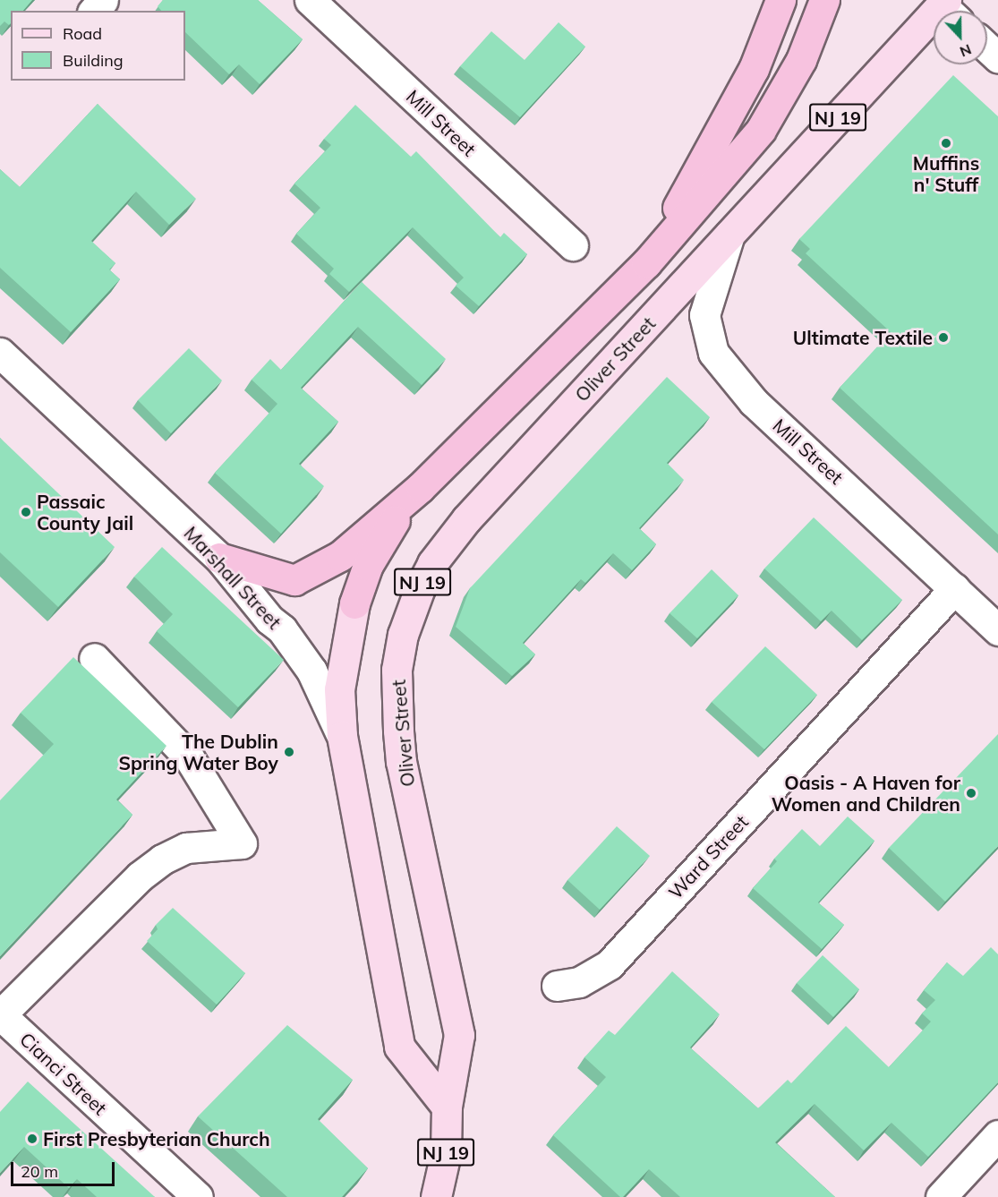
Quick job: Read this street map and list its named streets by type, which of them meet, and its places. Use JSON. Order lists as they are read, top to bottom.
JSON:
{
  "streets": {
    "highway": ["NJ 19"],
    "main road": ["Oliver Street"],
    "street": [
      "Mill Street",
      "Marshall Street",
      "Ward Street",
      "Cianci Street"
    ]
  },
  "crossings": [
    ["NJ 19", "Oliver Street"],
    ["NJ 19", "Marshall Street"],
    ["Mill Street", "Oliver Street"],
    ["Mill Street", "Ward Street"]
  ],
  "places": [
    "Muffins n' Stuff",
    "Ultimate Textile",
    "Passaic County Jail",
    "The Dublin Spring Water Boy",
    "Oasis - A Haven for Women and Children",
    "First Presbyterian Church"
  ],
  "legend": ["Road", "Building"],
  "scale_bar": "20 m",
  "north": "bottom"
}
